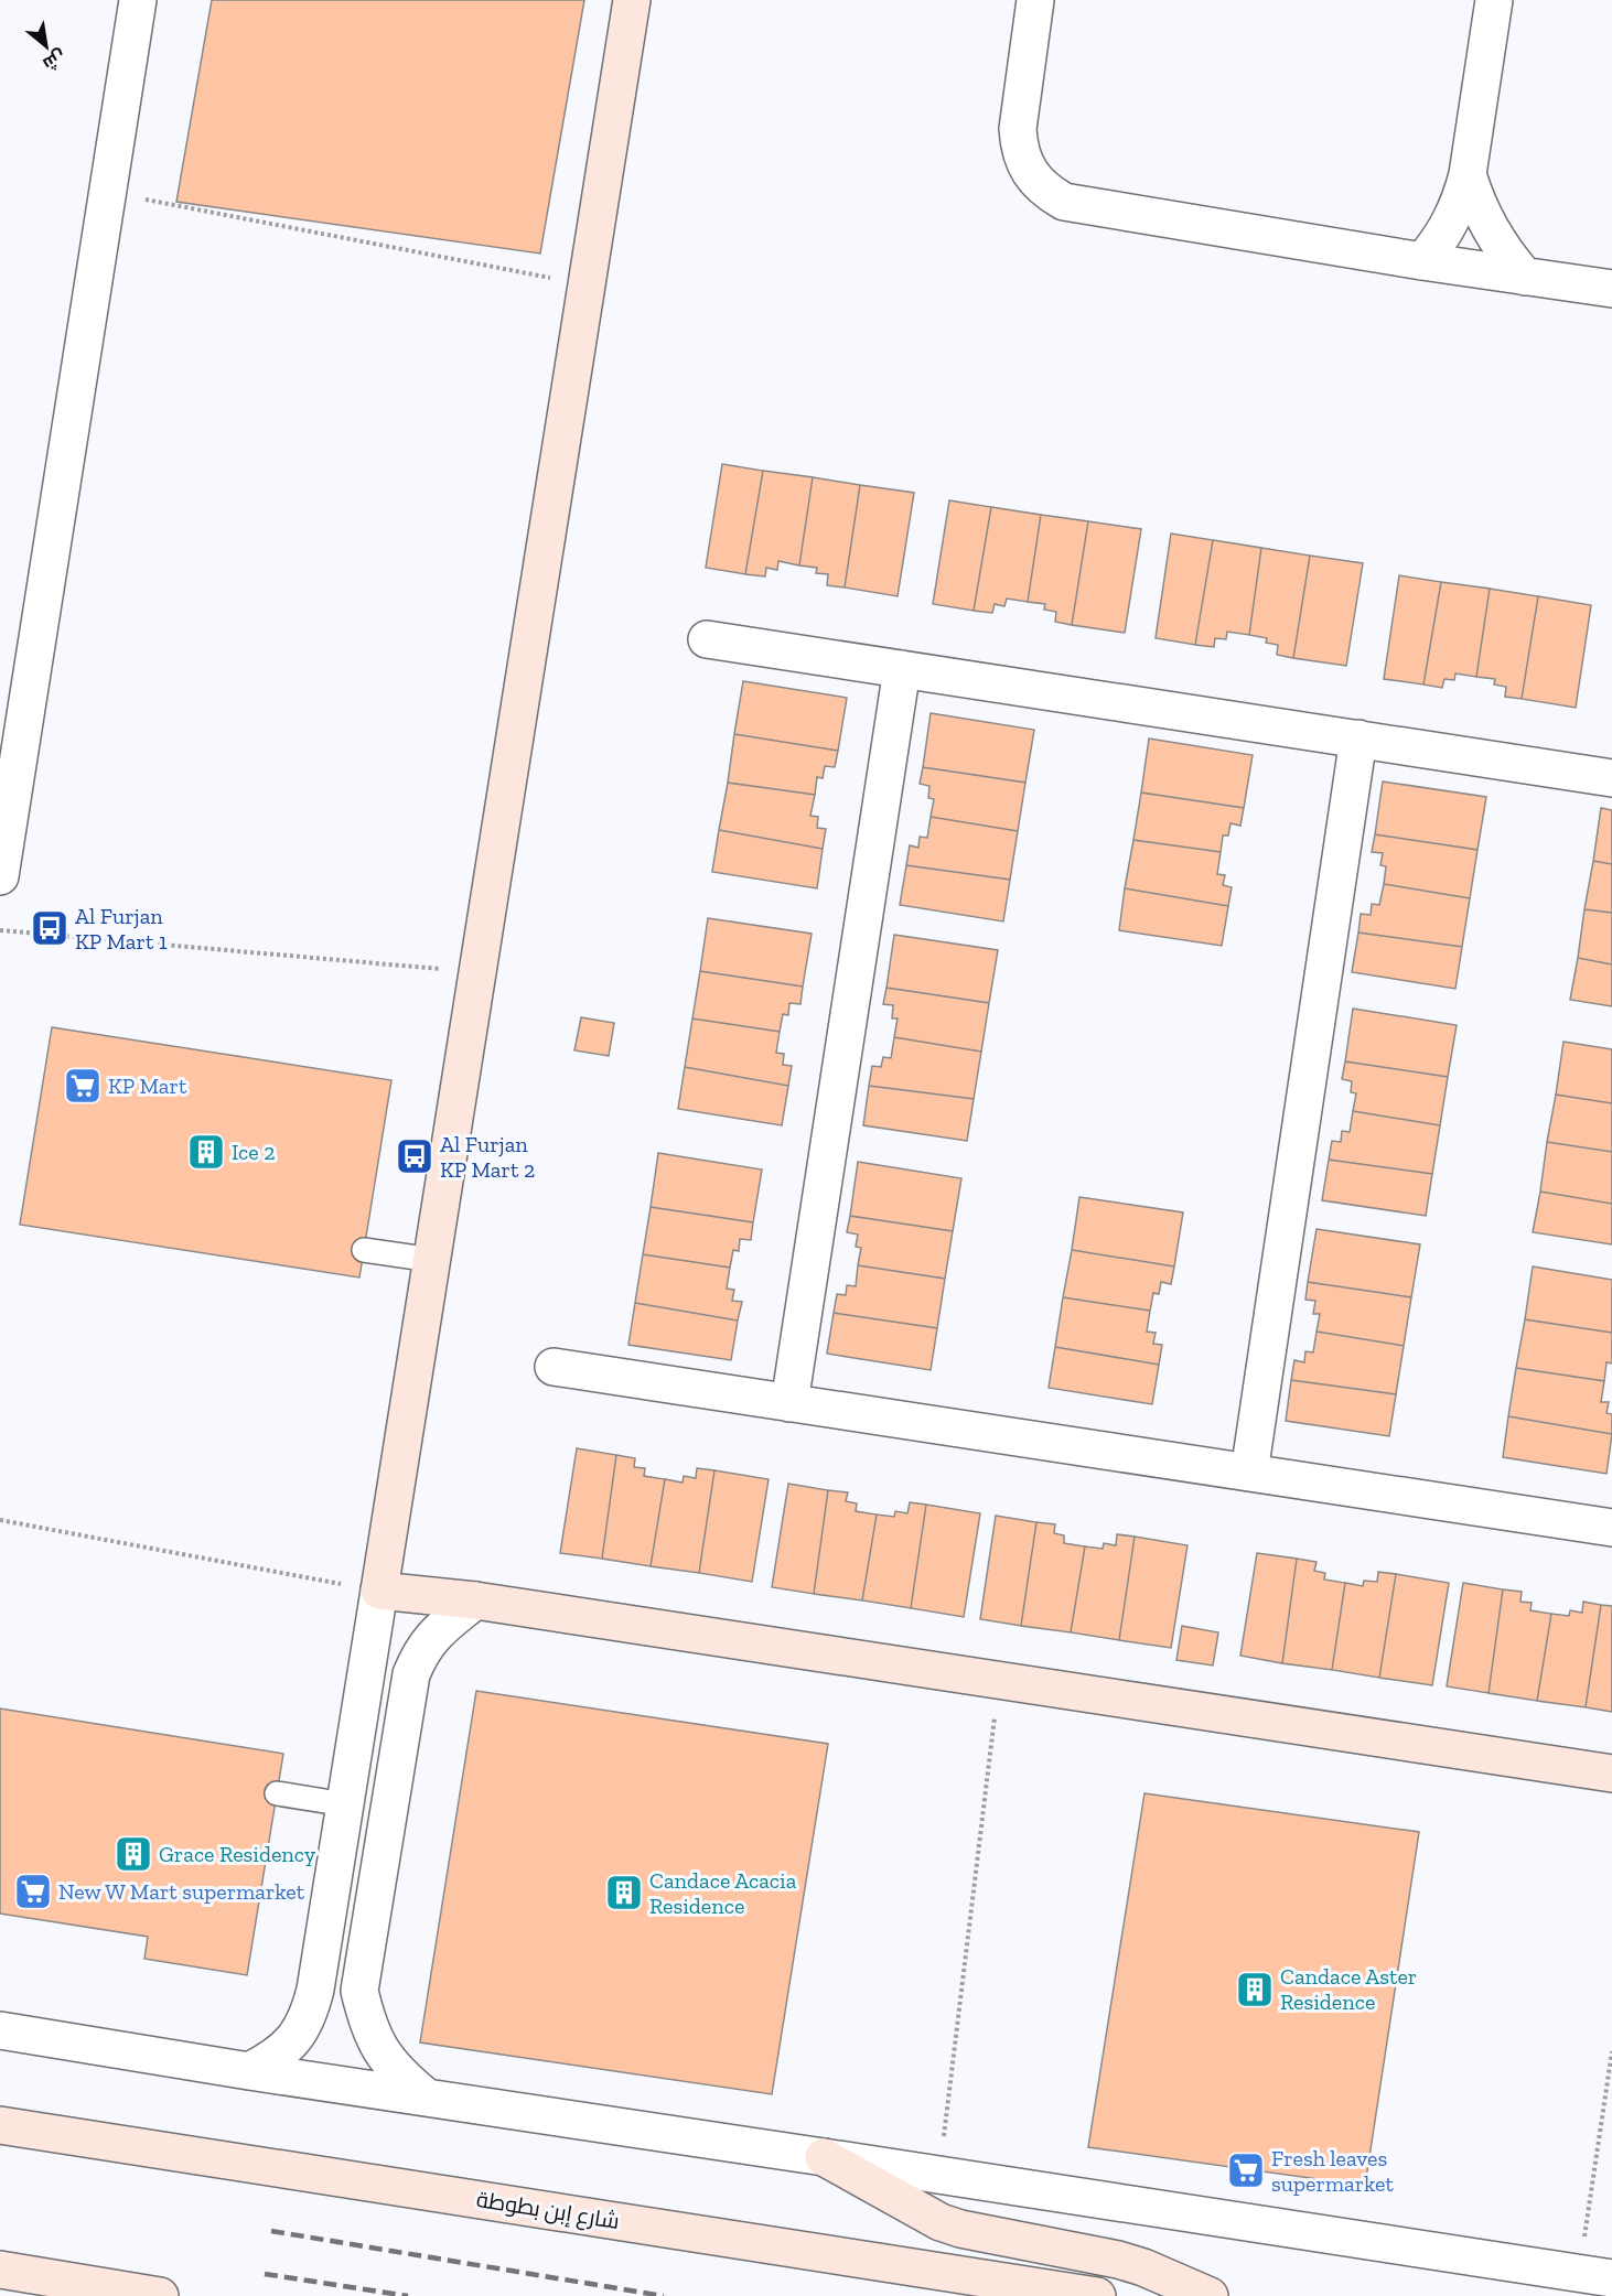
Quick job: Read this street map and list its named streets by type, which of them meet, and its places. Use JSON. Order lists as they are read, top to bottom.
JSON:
{
  "streets": {
    "street": ["شارع إبن بطوطة"]
  },
  "places": {
    "bus stop": ["Al Furjan KP Mart 1", "Al Furjan KP Mart 2"],
    "supermarket": ["KP Mart", "New W Mart supermarket", "Fresh leaves supermarket"],
    "building": [
      "Ice 2",
      "Grace Residency",
      "Candace Acacia Residence",
      "Candace Aster Residence"
    ]
  },
  "north": "bottom right"
}
